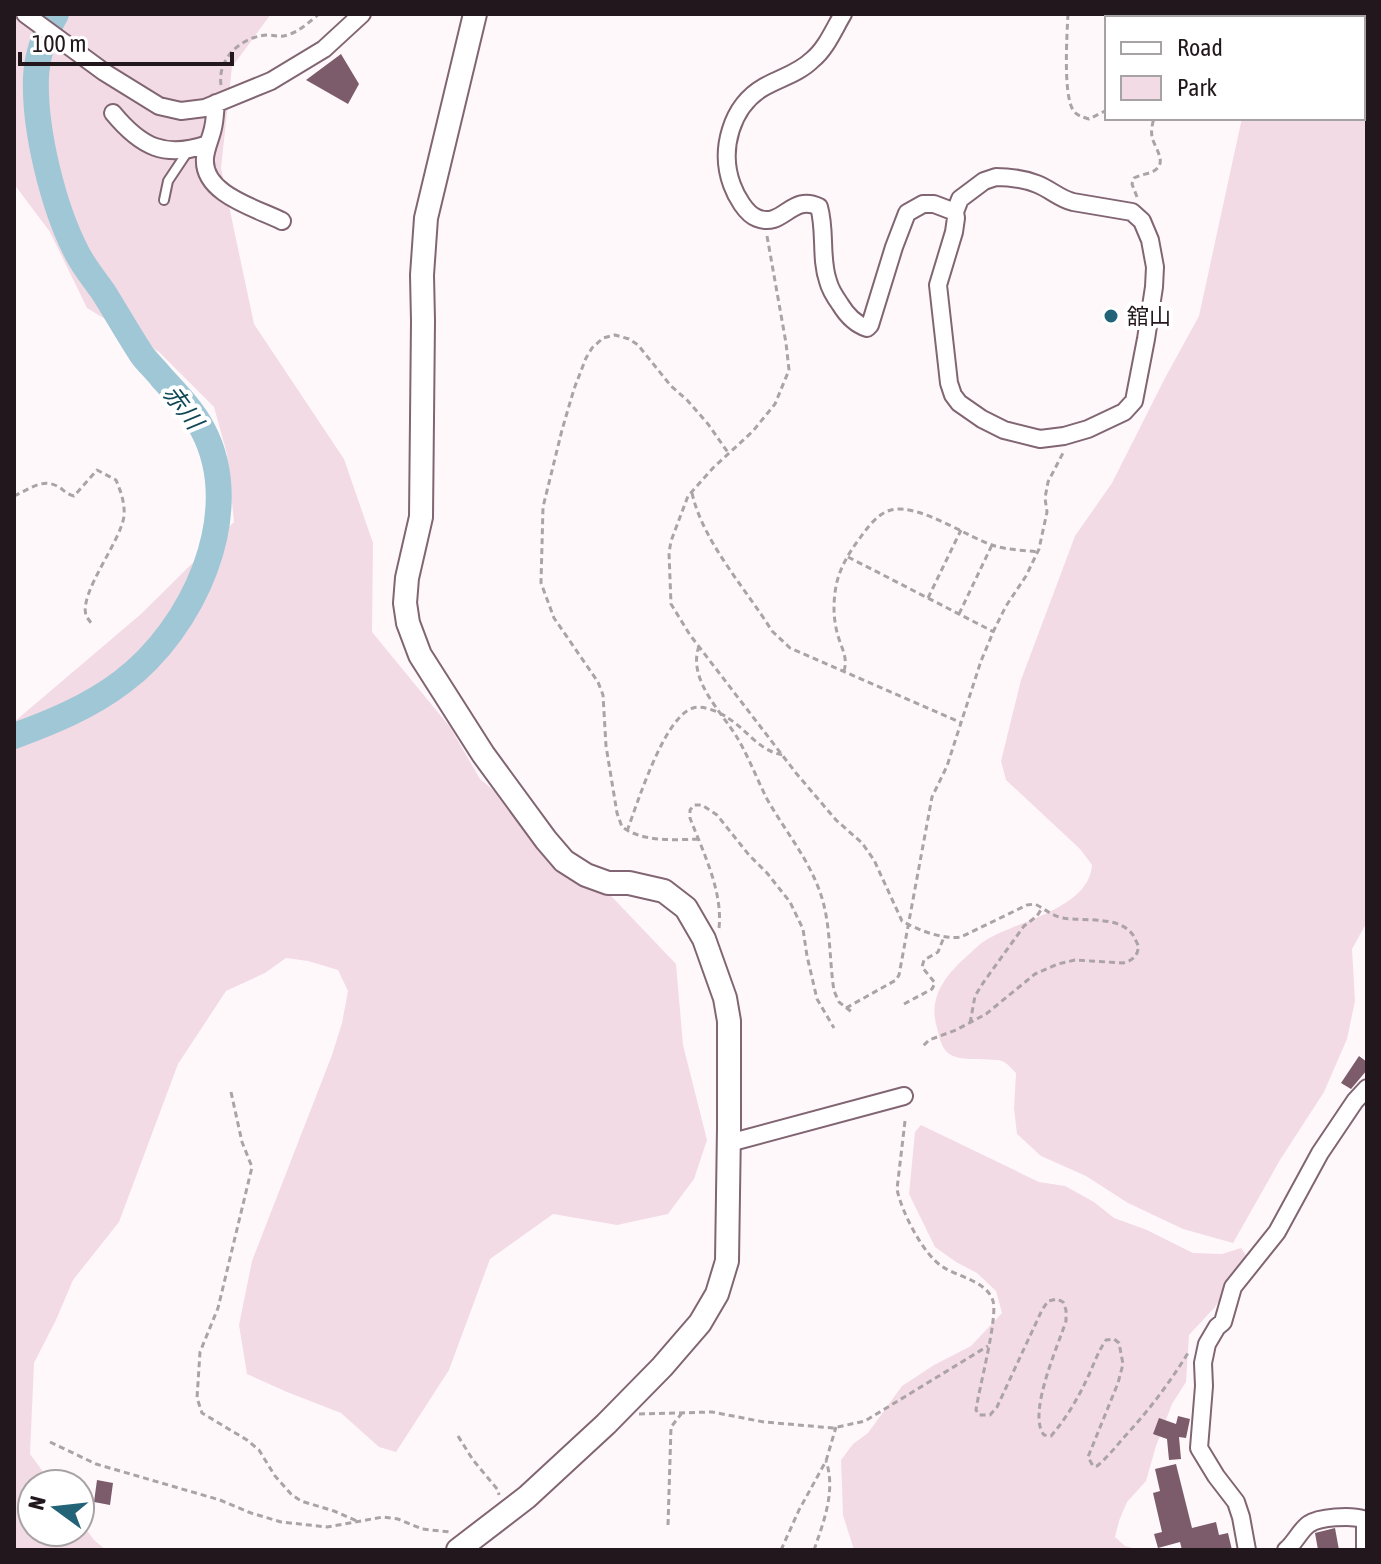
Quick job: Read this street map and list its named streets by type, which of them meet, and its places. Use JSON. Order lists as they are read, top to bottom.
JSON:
{
  "water": ["赤川"],
  "places": ["舘山"],
  "legend": ["Road", "Park"],
  "scale_bar": "100 m",
  "north": "left"
}
